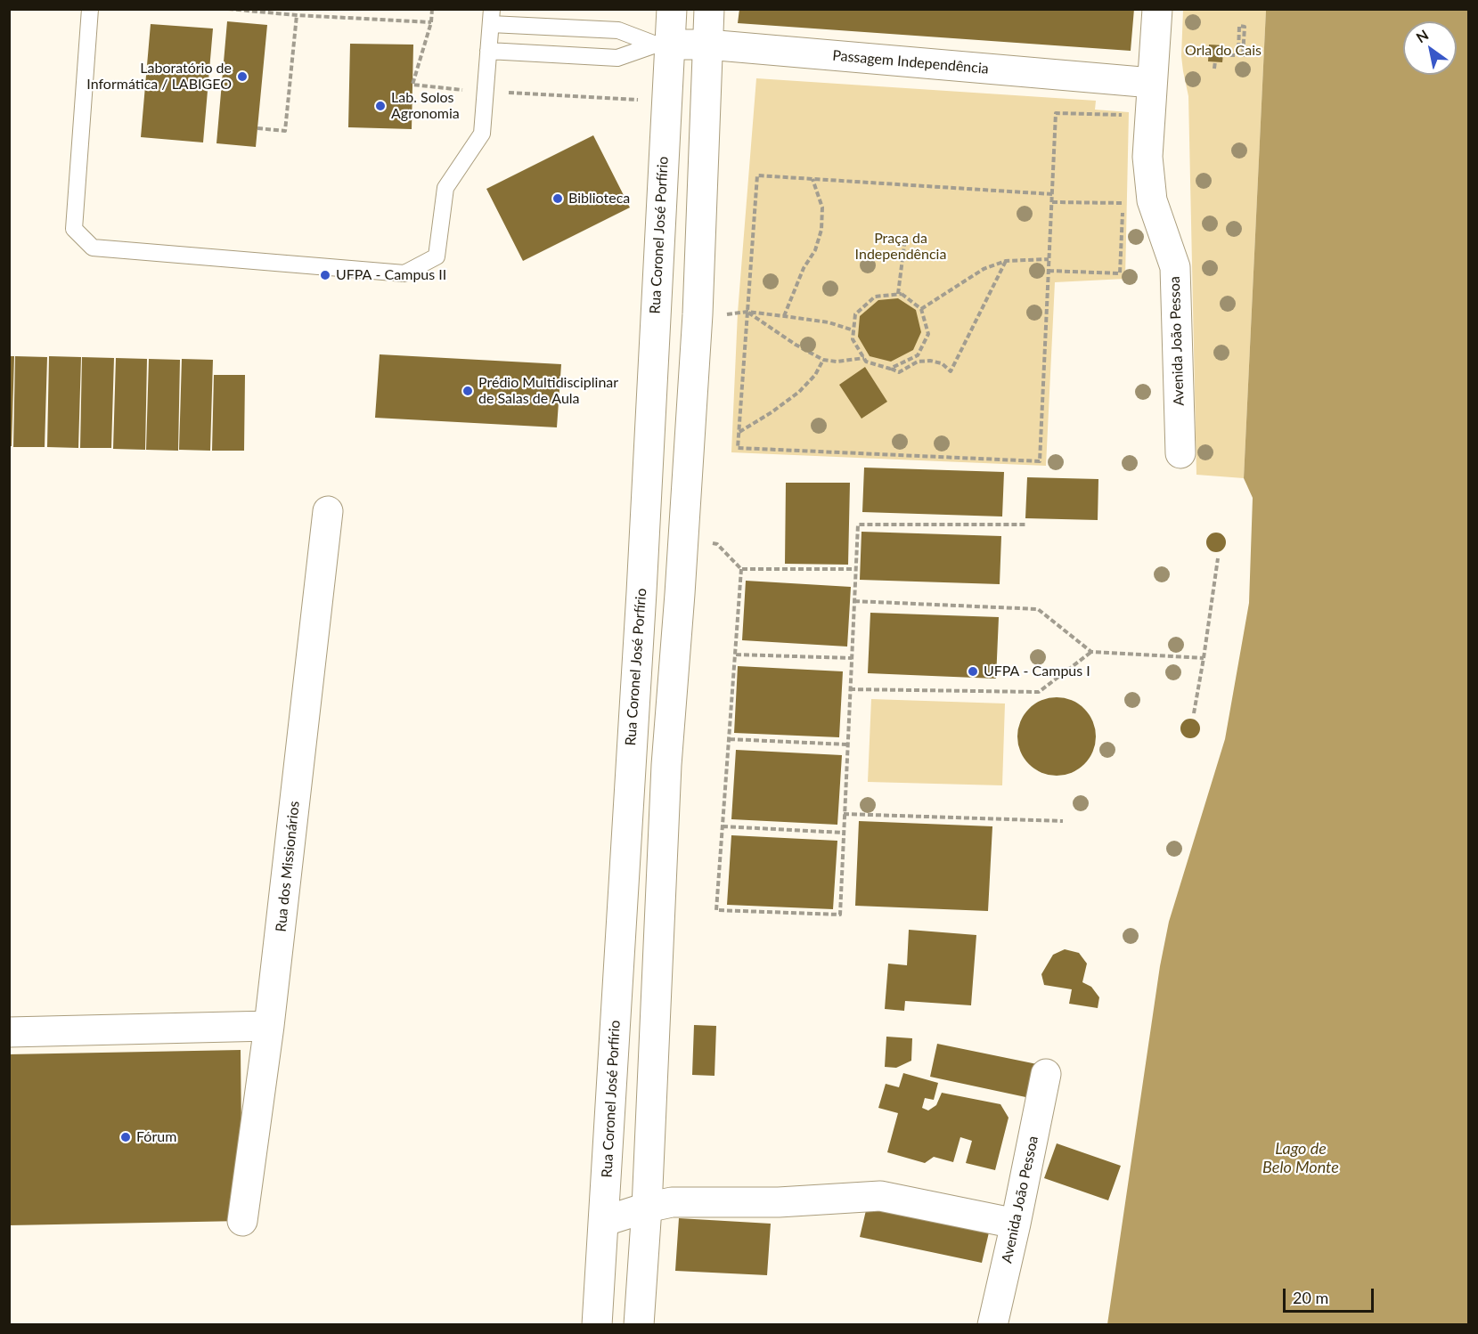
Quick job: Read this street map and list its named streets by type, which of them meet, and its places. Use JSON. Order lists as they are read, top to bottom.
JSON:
{
  "streets": {
    "street": [
      "Passagem Independência",
      "Rua Coronel José Porfírio",
      "Avenida João Pessoa",
      "Rua dos Missionários"
    ]
  },
  "crossings": [
    ["Passagem Independência", "Rua Coronel José Porfírio"],
    ["Passagem Independência", "Avenida João Pessoa"]
  ],
  "water": ["Lago de Belo Monte"],
  "parks": ["Orla do Cais", "Praça da Independência"],
  "places": [
    "Laboratório de Informática / LABIGEO",
    "Lab. Solos Agronomia",
    "Biblioteca",
    "UFPA - Campus II",
    "Prédio Multidisciplinar de Salas de Aula",
    "UFPA - Campus I",
    "Fórum"
  ],
  "scale_bar": "20 m",
  "north": "top left"
}
